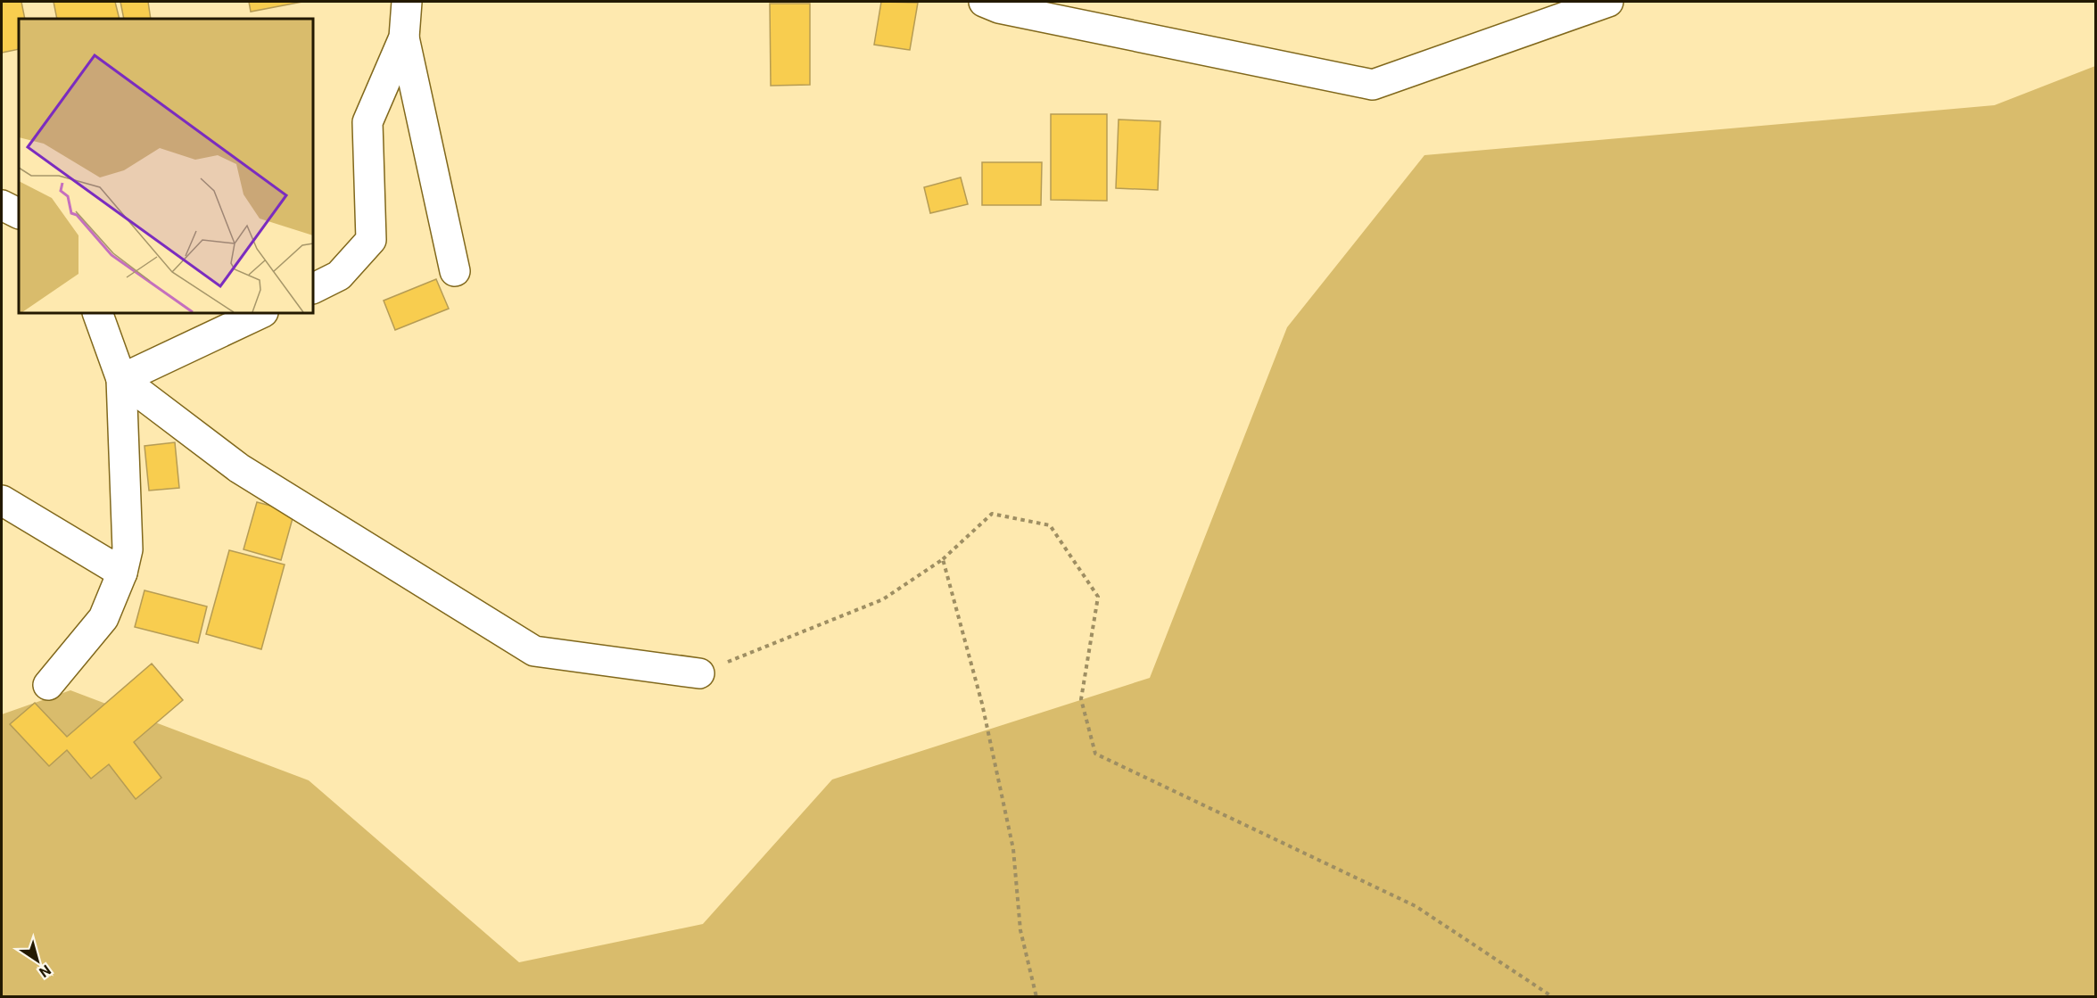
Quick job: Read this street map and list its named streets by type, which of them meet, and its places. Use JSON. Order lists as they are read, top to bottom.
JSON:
{
  "north": "bottom right"
}
